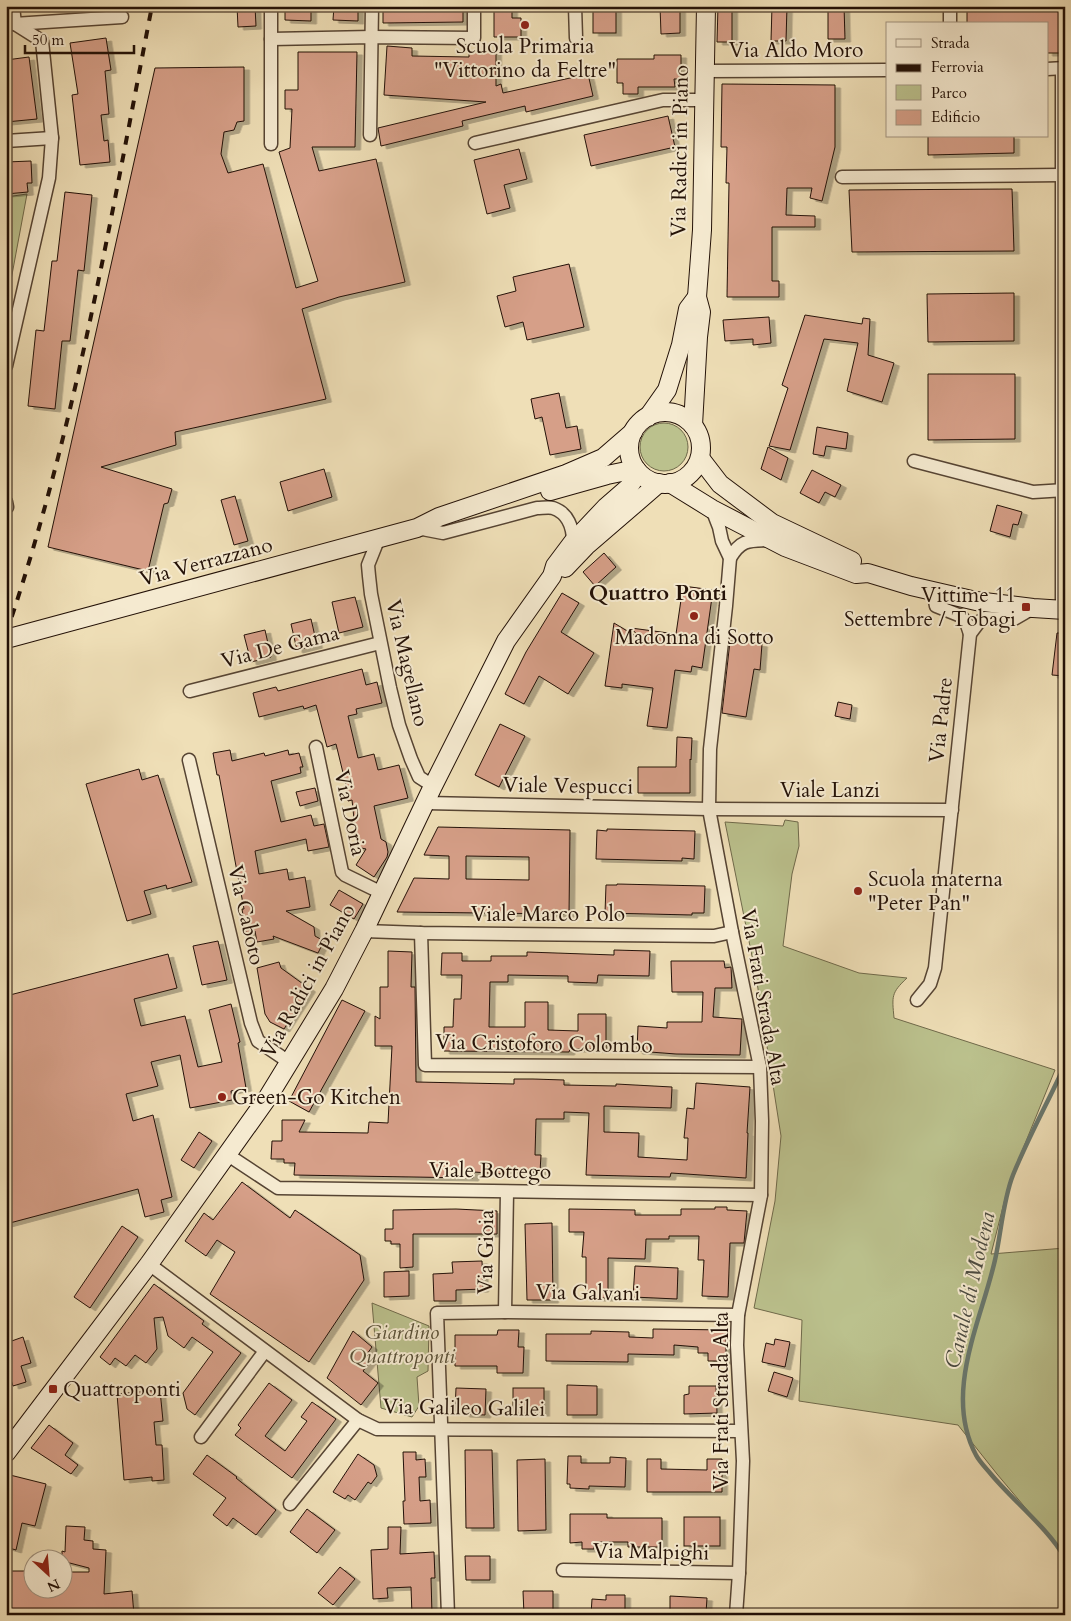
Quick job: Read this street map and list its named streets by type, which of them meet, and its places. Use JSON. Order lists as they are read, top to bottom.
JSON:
{
  "streets": {
    "street": [
      "Via Aldo Moro",
      "Via Radici in Piano",
      "Via Verrazzano",
      "Via De Gama",
      "Via Magellano",
      "Via Padre",
      "Viale Vespucci",
      "Viale Lanzi",
      "Via Doria",
      "Viale Marco Polo",
      "Via Caboto",
      "Via Frati Strada Alta",
      "Via Cristoforo Colombo",
      "Viale Bottego",
      "Via Gioia",
      "Via Galvani",
      "Via Galileo Galilei",
      "Via Malpighi"
    ]
  },
  "crossings": [
    ["Via Aldo Moro", "Via Radici in Piano"],
    ["Via Radici in Piano", "Via Verrazzano"],
    ["Via Radici in Piano", "Via Magellano"],
    ["Via Radici in Piano", "Viale Vespucci"],
    ["Via Radici in Piano", "Via Doria"],
    ["Via Radici in Piano", "Viale Marco Polo"],
    ["Via Radici in Piano", "Via Caboto"],
    ["Via Radici in Piano", "Viale Bottego"],
    ["Via Radici in Piano", "Via Galileo Galilei"],
    ["Via Verrazzano", "Via Magellano"],
    ["Via De Gama", "Via Magellano"],
    ["Via Padre", "Viale Lanzi"],
    ["Viale Vespucci", "Viale Lanzi"],
    ["Viale Vespucci", "Via Frati Strada Alta"],
    ["Viale Lanzi", "Via Frati Strada Alta"],
    ["Viale Marco Polo", "Via Frati Strada Alta"],
    ["Viale Marco Polo", "Via Cristoforo Colombo"],
    ["Via Frati Strada Alta", "Via Cristoforo Colombo"],
    ["Via Frati Strada Alta", "Viale Bottego"],
    ["Via Frati Strada Alta", "Via Galvani"],
    ["Via Frati Strada Alta", "Via Galileo Galilei"],
    ["Via Frati Strada Alta", "Via Malpighi"],
    ["Viale Bottego", "Via Gioia"],
    ["Via Gioia", "Via Galvani"],
    ["Via Galvani", "Via Galileo Galilei"]
  ],
  "districts": ["Quattro Ponti"],
  "water": ["Canale di Modena"],
  "parks": ["Giardino Quattroponti"],
  "places": {
    "other": [
      "Scuola Primaria \"Vittorino da Feltre\"",
      "Madonna di Sotto",
      "Scuola materna \"Peter Pan\"",
      "Green-Go Kitchen"
    ],
    "transit": ["Vittime 11 Settembre / Tobagi", "Quattroponti"]
  },
  "legend": [
    "Strada",
    "Ferrovia",
    "Parco",
    "Edificio"
  ],
  "scale_bar": "50 m",
  "north": "bottom right"
}
